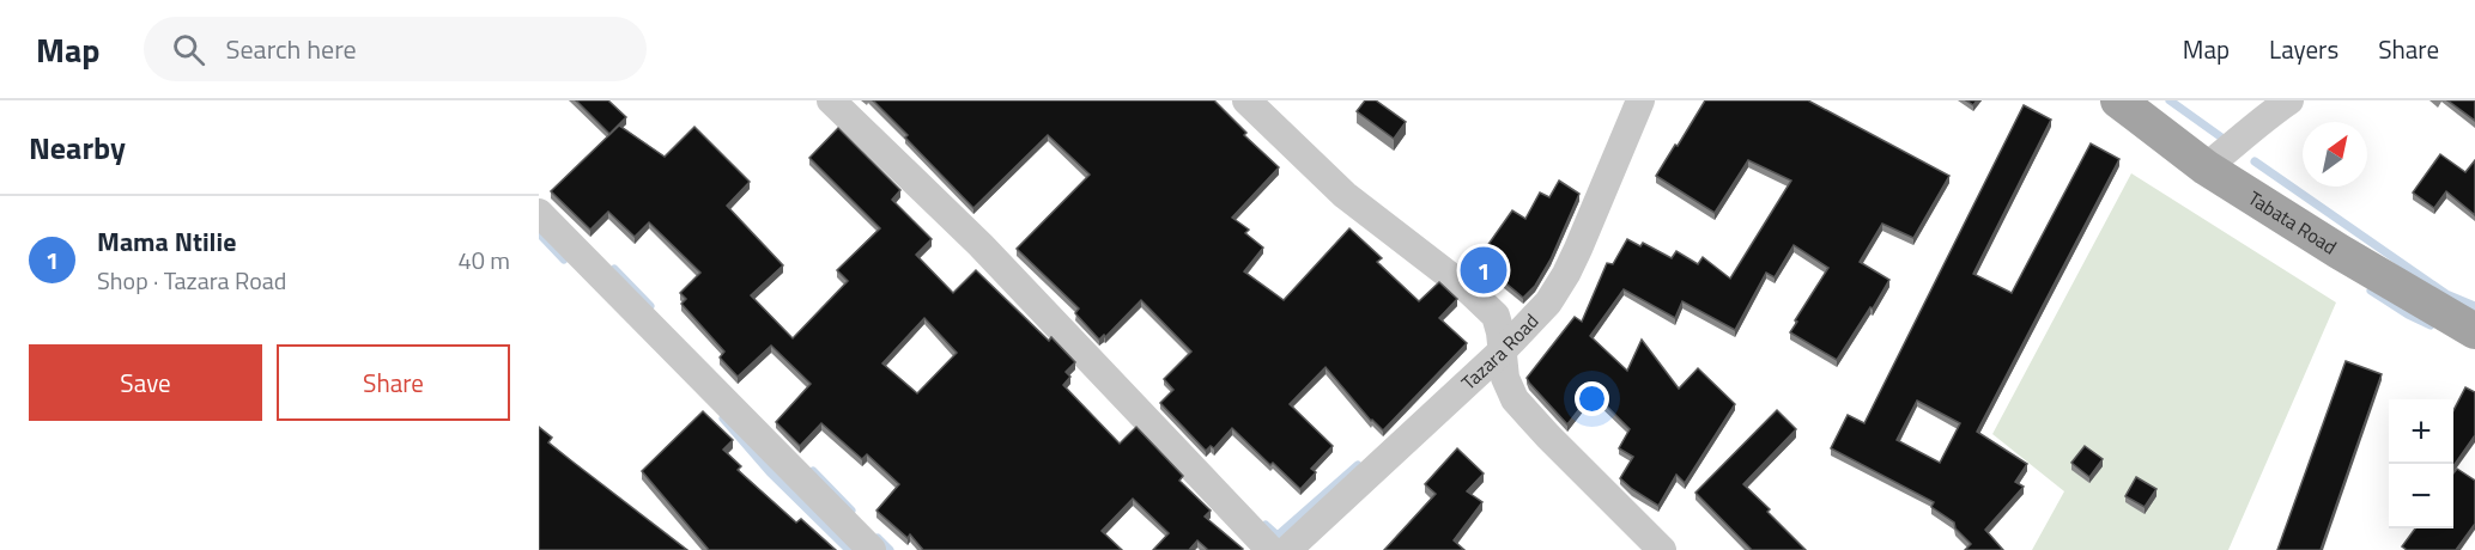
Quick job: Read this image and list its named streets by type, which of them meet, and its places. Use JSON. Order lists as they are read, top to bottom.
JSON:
{
  "streets": {
    "main road": ["Tabata Road"],
    "street": ["Tazara Road"]
  },
  "north": "top right",
  "page": {
    "header": "Map",
    "search": "Search here",
    "nav": ["Map", "Layers", "Share"],
    "heading": "Nearby",
    "list": [
      {
        "mark": "1",
        "name": "Mama Ntilie",
        "note": "Shop · Tazara Road",
        "value": "40 m"
      }
    ],
    "pins": "1",
    "buttons": ["Save", "Share"],
    "map_buttons": ["+", "−"]
  }
}
